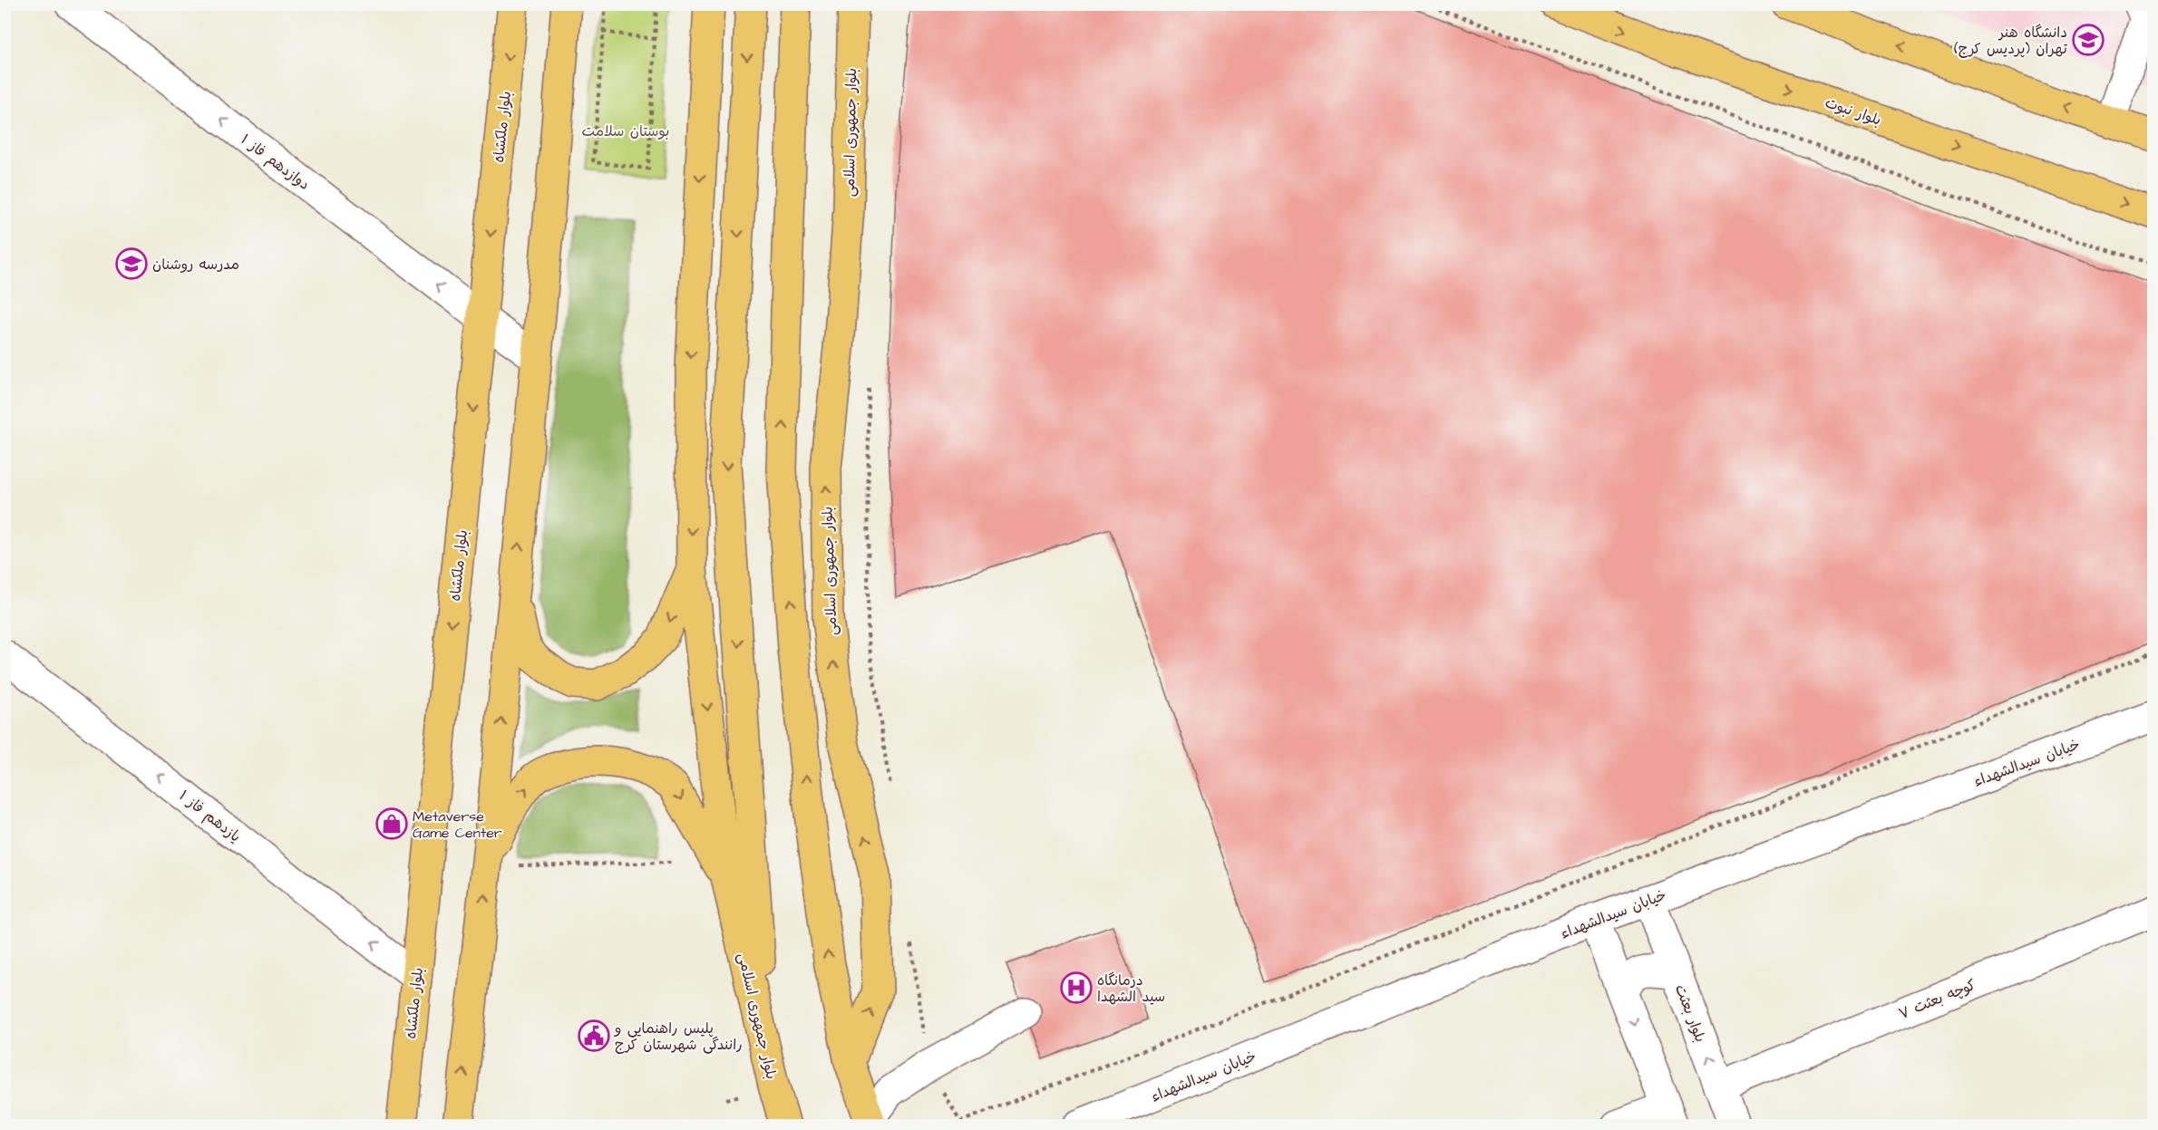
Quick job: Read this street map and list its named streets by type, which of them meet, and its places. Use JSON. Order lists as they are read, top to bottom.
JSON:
{
  "streets": {
    "main road": ["بلوار نبوت", "بلوار ملکشاه", "بلوار جمهوری اسلامی"],
    "street": [
      "دوازدهم فاز ۱",
      "خیابان سیدالشهداء",
      "یازدهم فاز ۱",
      "کوچه بعثت ۷",
      "بلوار بعثت"
    ]
  },
  "crossings": [
    ["بلوار ملکشاه", "دوازدهم فاز ۱"],
    ["بلوار ملکشاه", "یازدهم فاز ۱"],
    ["خیابان سیدالشهداء", "بلوار بعثت"],
    ["کوچه بعثت ۷", "بلوار بعثت"]
  ],
  "one_way": ["دوازدهم فاز ۱", "یازدهم فاز ۱"],
  "parks": ["بوستان سلامت"],
  "places": {
    "school or university": ["دانشگاه هنر تهران (پردیس کرج)", "مدرسه روشنان"],
    "shop": ["Metaverse Game Center"],
    "hospital": ["درمانگاه سید الشهدا"],
    "public building": ["پلیس راهنمایی و رانندگی شهرستان کرج"]
  }
}
